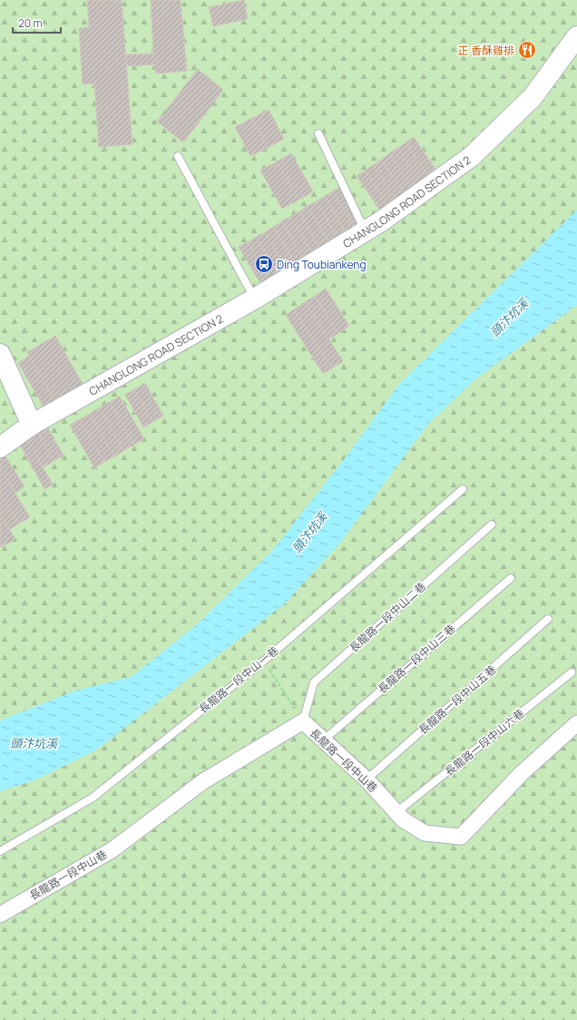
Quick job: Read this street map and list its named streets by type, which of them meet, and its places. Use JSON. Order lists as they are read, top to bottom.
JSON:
{
  "streets": {
    "main road": ["CHANGLONG ROAD SECTION 2"],
    "street": ["長龍路一段中山巷"],
    "lane": [
      "長龍路一段中山二巷",
      "長龍路一段中山三巷",
      "長龍路一段中山一巷",
      "長龍路一段中山五巷",
      "長龍路一段中山六巷"
    ]
  },
  "crossings": [
    ["長龍路一段中山二巷", "長龍路一段中山巷"],
    ["長龍路一段中山三巷", "長龍路一段中山巷"],
    ["長龍路一段中山五巷", "長龍路一段中山巷"],
    ["長龍路一段中山六巷", "長龍路一段中山巷"]
  ],
  "water": ["頭汴坑溪"],
  "places": {
    "restaurant": ["正 香酥雞排"],
    "bus stop": ["Ding Toubiankeng"]
  },
  "scale_bar": "20 m"
}
